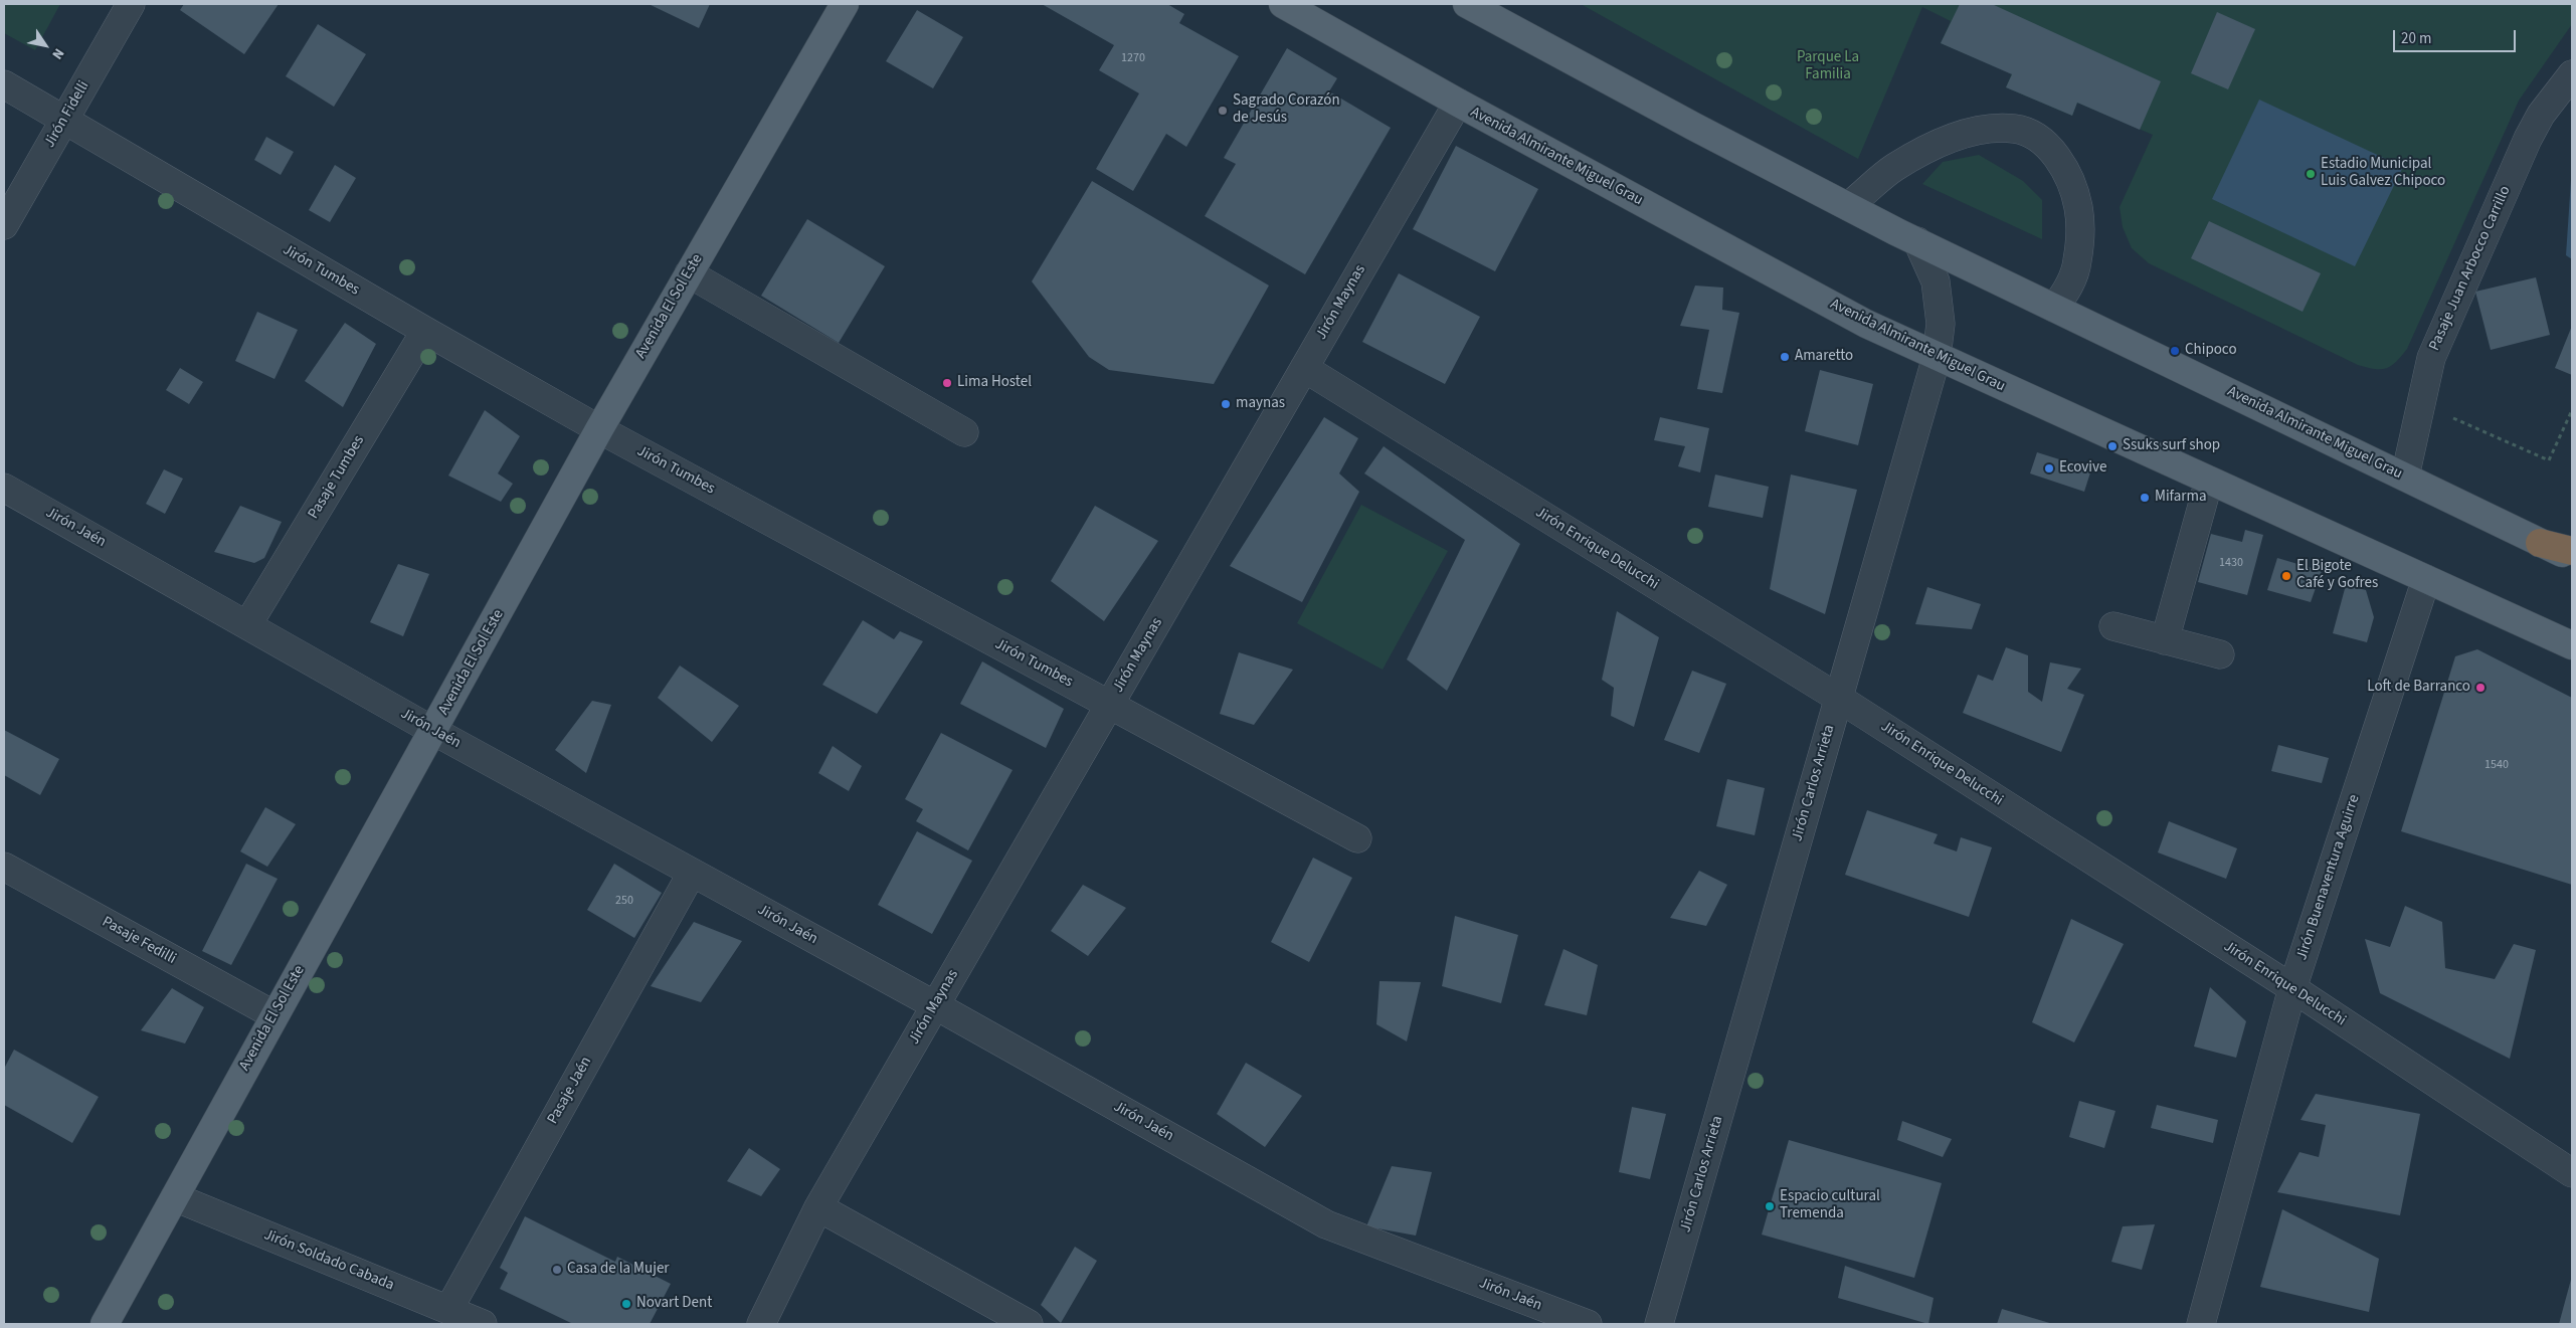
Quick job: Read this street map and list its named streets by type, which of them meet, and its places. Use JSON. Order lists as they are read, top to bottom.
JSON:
{
  "streets": {
    "main road": ["Avenida Almirante Miguel Grau", "Avenida El Sol Este"],
    "street": [
      "Jirón Fidelli",
      "Pasaje Juan Arbocco Carrillo",
      "Jirón Tumbes",
      "Jirón Maynas",
      "Pasaje Tumbes",
      "Jirón Jaén",
      "Jirón Enrique Delucchi",
      "Jirón Carlos Arrieta",
      "Jirón Buenaventura Aguirre",
      "Pasaje Fedilli",
      "Pasaje Jaén",
      "Jirón Soldado Cabada"
    ]
  },
  "crossings": [
    ["Jirón Fidelli", "Jirón Tumbes"],
    ["Avenida Almirante Miguel Grau", "Pasaje Juan Arbocco Carrillo"],
    ["Avenida Almirante Miguel Grau", "Jirón Maynas"],
    ["Avenida Almirante Miguel Grau", "Jirón Carlos Arrieta"],
    ["Avenida Almirante Miguel Grau", "Jirón Buenaventura Aguirre"],
    ["Jirón Tumbes", "Jirón Maynas"],
    ["Jirón Tumbes", "Avenida El Sol Este"],
    ["Jirón Tumbes", "Pasaje Tumbes"],
    ["Jirón Maynas", "Jirón Jaén"],
    ["Jirón Maynas", "Jirón Enrique Delucchi"],
    ["Avenida El Sol Este", "Jirón Jaén"],
    ["Avenida El Sol Este", "Pasaje Fedilli"],
    ["Avenida El Sol Este", "Jirón Soldado Cabada"],
    ["Pasaje Tumbes", "Jirón Jaén"],
    ["Jirón Jaén", "Pasaje Jaén"],
    ["Jirón Enrique Delucchi", "Jirón Carlos Arrieta"],
    ["Jirón Enrique Delucchi", "Jirón Buenaventura Aguirre"],
    ["Pasaje Jaén", "Jirón Soldado Cabada"]
  ],
  "parks": ["Parque La Familia"],
  "places": [
    "Sagrado Corazón de Jesús",
    "Estadio Municipal Luis Galvez Chipoco",
    "Chipoco",
    "Amaretto",
    "Lima Hostel",
    "maynas",
    "Ssuks surf shop",
    "Ecovive",
    "Mifarma",
    "El Bigote Café y Gofres",
    "Loft de Barranco",
    "Espacio cultural Tremenda",
    "Casa de la Mujer",
    "Novart Dent"
  ],
  "house_numbers": [
    "1270",
    "1430",
    "1540",
    "250"
  ],
  "scale_bar": "20 m",
  "north": "bottom right"
}
